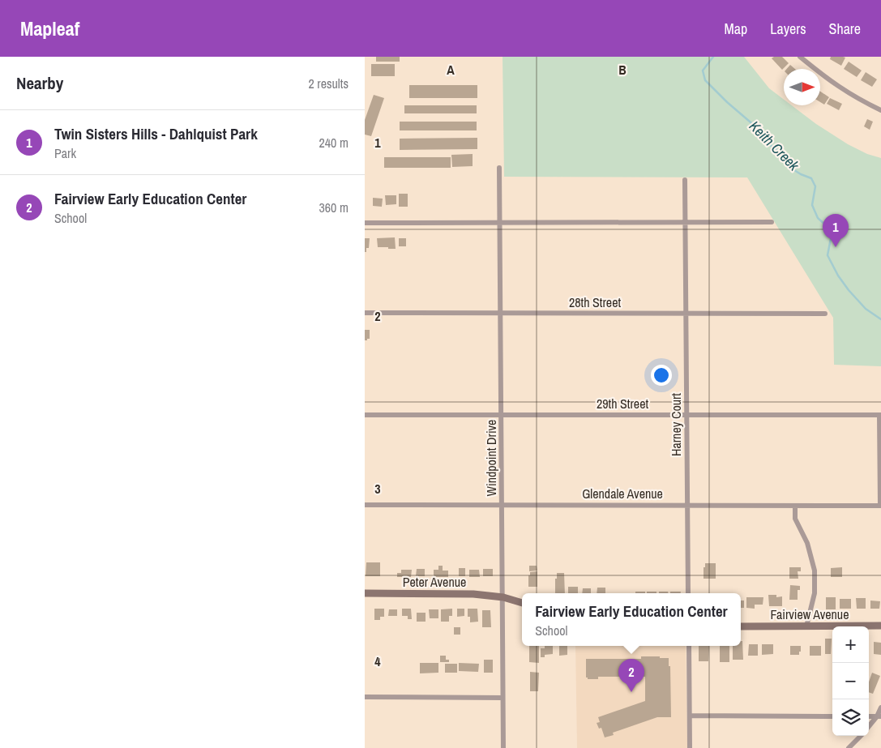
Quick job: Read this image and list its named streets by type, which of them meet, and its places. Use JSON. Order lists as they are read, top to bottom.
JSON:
{
  "streets": {
    "street": [
      "28th Street",
      "29th Street",
      "Harney Court",
      "Windpoint Drive",
      "Glendale Avenue",
      "Peter Avenue",
      "Fairview Avenue"
    ]
  },
  "crossings": [
    ["28th Street", "Harney Court"],
    ["28th Street", "Windpoint Drive"],
    ["29th Street", "Harney Court"],
    ["29th Street", "Windpoint Drive"],
    ["Harney Court", "Glendale Avenue"],
    ["Windpoint Drive", "Glendale Avenue"],
    ["Windpoint Drive", "Peter Avenue"]
  ],
  "water": ["Keith Creek"],
  "north": "right",
  "page": {
    "header": "Mapleaf",
    "nav": ["Map", "Layers", "Share"],
    "heading": ["Nearby", "2 results"],
    "list": [
      {
        "mark": "1",
        "name": "Twin Sisters Hills - Dahlquist Park",
        "note": "Park",
        "value": "240 m"
      },
      {
        "mark": "2",
        "name": "Fairview Early Education Center",
        "note": "School",
        "value": "360 m"
      }
    ],
    "pins": ["1", "2"],
    "popup": ["Fairview Early Education Center", "School"],
    "map_buttons": ["+", "−"]
  },
  "grid": {
    "columns": ["A", "B"],
    "rows": [
      "1",
      "2",
      "3",
      "4"
    ]
  }
}
